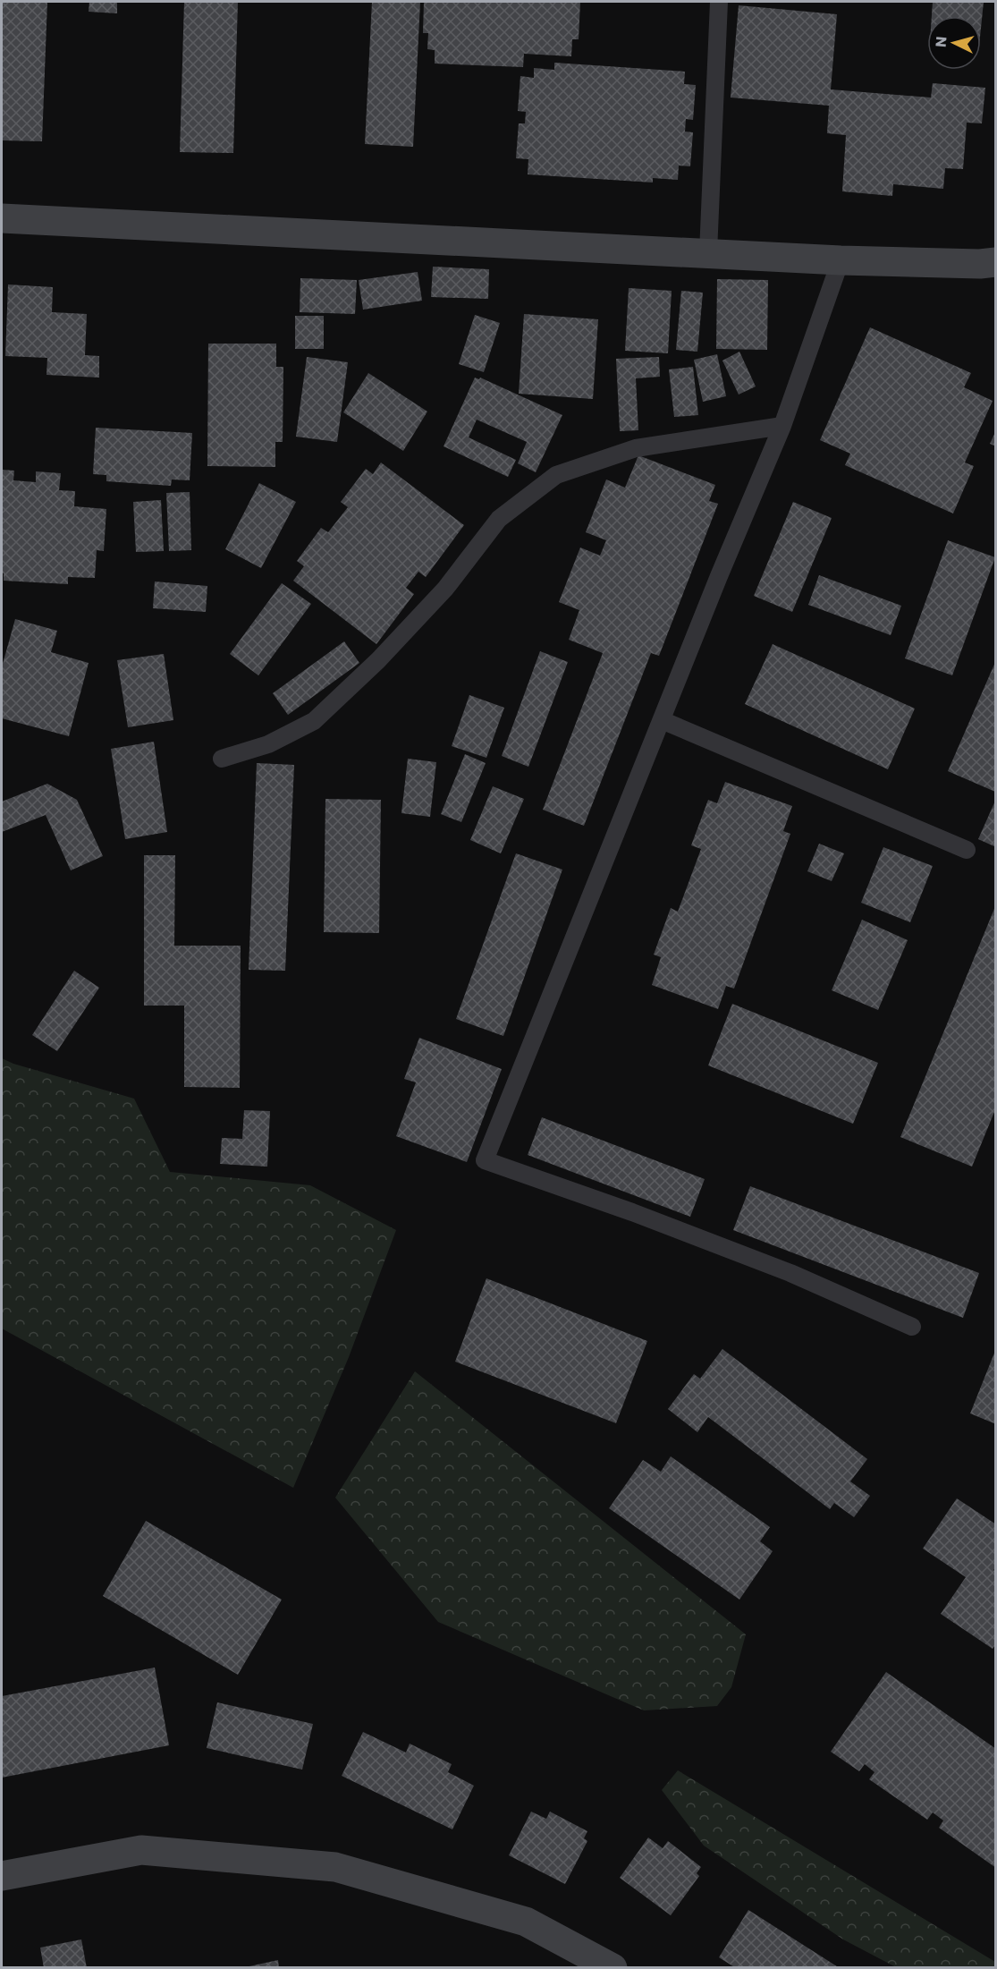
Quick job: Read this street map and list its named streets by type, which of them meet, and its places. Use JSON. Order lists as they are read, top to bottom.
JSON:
{
  "north": "left"
}
